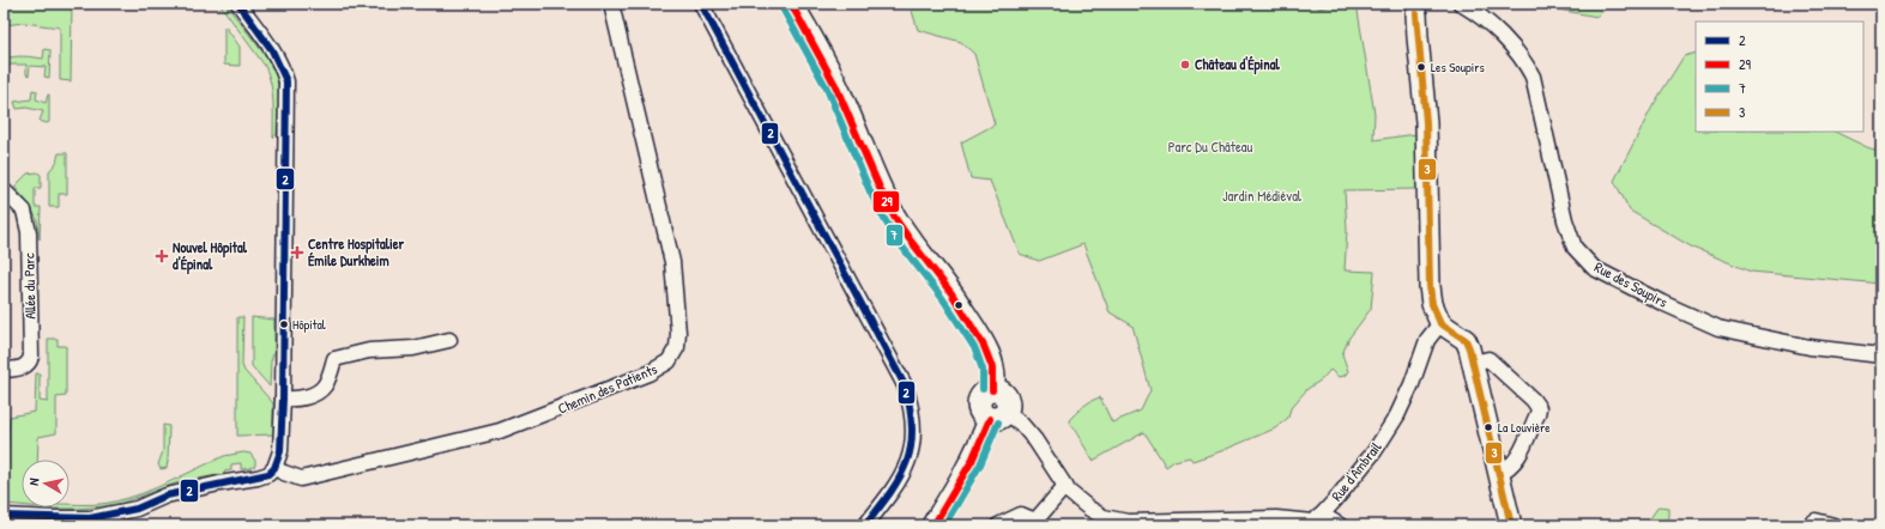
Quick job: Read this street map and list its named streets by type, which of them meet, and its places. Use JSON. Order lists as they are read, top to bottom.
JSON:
{
  "streets": {
    "street": [
      "Rue des Soupirs",
      "Allée du Parc",
      "Chemin des Patients",
      "Rue d'Ambrail"
    ]
  },
  "parks": ["Parc Du Château", "Jardin Médiéval"],
  "places": {
    "other": [
      "Château d'Épinal",
      "Les Soupirs",
      "Hôpital",
      "La Louvière"
    ],
    "health": ["Centre Hospitalier Émile Durkheim", "Nouvel Hôpital d'Épinal"]
  },
  "lines": [
    "transit line 2",
    "transit line 29",
    "transit line 7",
    "transit line 3"
  ],
  "legend": [
    "2",
    "29",
    "7",
    "3"
  ],
  "north": "left"
}
